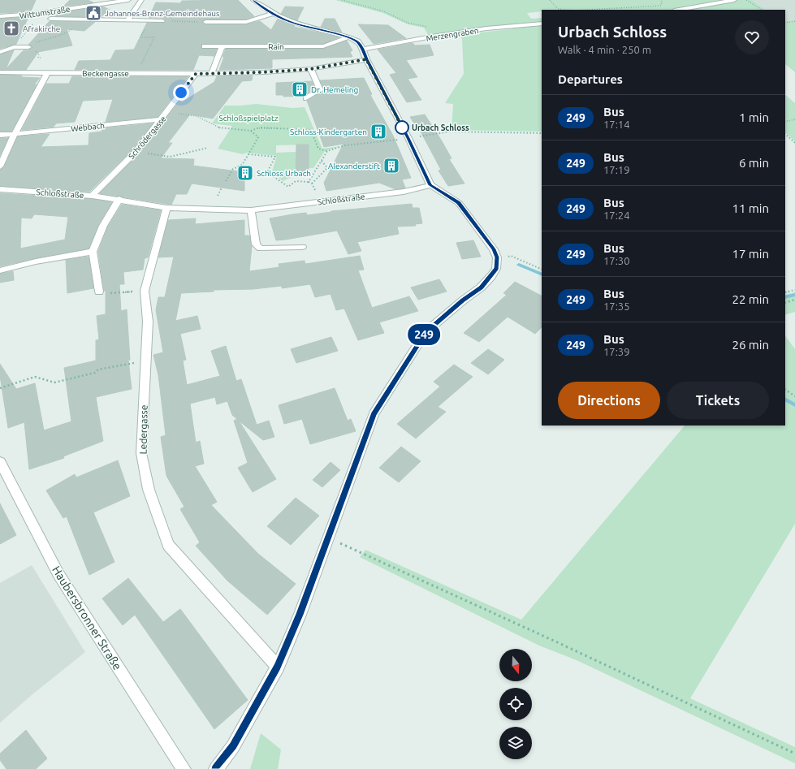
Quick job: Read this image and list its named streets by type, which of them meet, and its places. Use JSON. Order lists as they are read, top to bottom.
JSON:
{
  "streets": {
    "street": [
      "Wittumstraße",
      "Merzengraben",
      "Rain",
      "Beckengasse",
      "Webbach",
      "Schrödergasse",
      "Schloßstraße",
      "Ledergasse",
      "Haubersbronner Straße"
    ]
  },
  "crossings": [
    ["Beckengasse", "Schrödergasse"],
    ["Webbach", "Schrödergasse"],
    ["Schrödergasse", "Schloßstraße"],
    ["Schloßstraße", "Ledergasse"]
  ],
  "parks": ["Schloßspielplatz"],
  "places": {
    "public building": ["Johannes-Brenz-Gemeindehaus"],
    "church": ["Afrakirche"],
    "building": [
      "Dr. Hemeling",
      "Schloss-Kindergarten",
      "Alexanderstift",
      "Schloss Urbach"
    ],
    "other": ["Urbach Schloss"]
  },
  "lines": ["bus line 249"],
  "north": "bottom",
  "page": {
    "on_map": "249",
    "heading": [
      ["Urbach Schloss", "Walk · 4 min · 250 m"],
      "Departures"
    ],
    "list": [
      {
        "mark": "249",
        "name": "Bus",
        "note": "17:14",
        "value": "1 min"
      },
      {
        "mark": "249",
        "name": "Bus",
        "note": "17:19",
        "value": "6 min"
      },
      {
        "mark": "249",
        "name": "Bus",
        "note": "17:24",
        "value": "11 min"
      },
      {
        "mark": "249",
        "name": "Bus",
        "note": "17:30",
        "value": "17 min"
      },
      {
        "mark": "249",
        "name": "Bus",
        "note": "17:35",
        "value": "22 min"
      },
      {
        "mark": "249",
        "name": "Bus",
        "note": "17:39",
        "value": "26 min"
      }
    ],
    "buttons": ["Directions", "Tickets"]
  }
}
